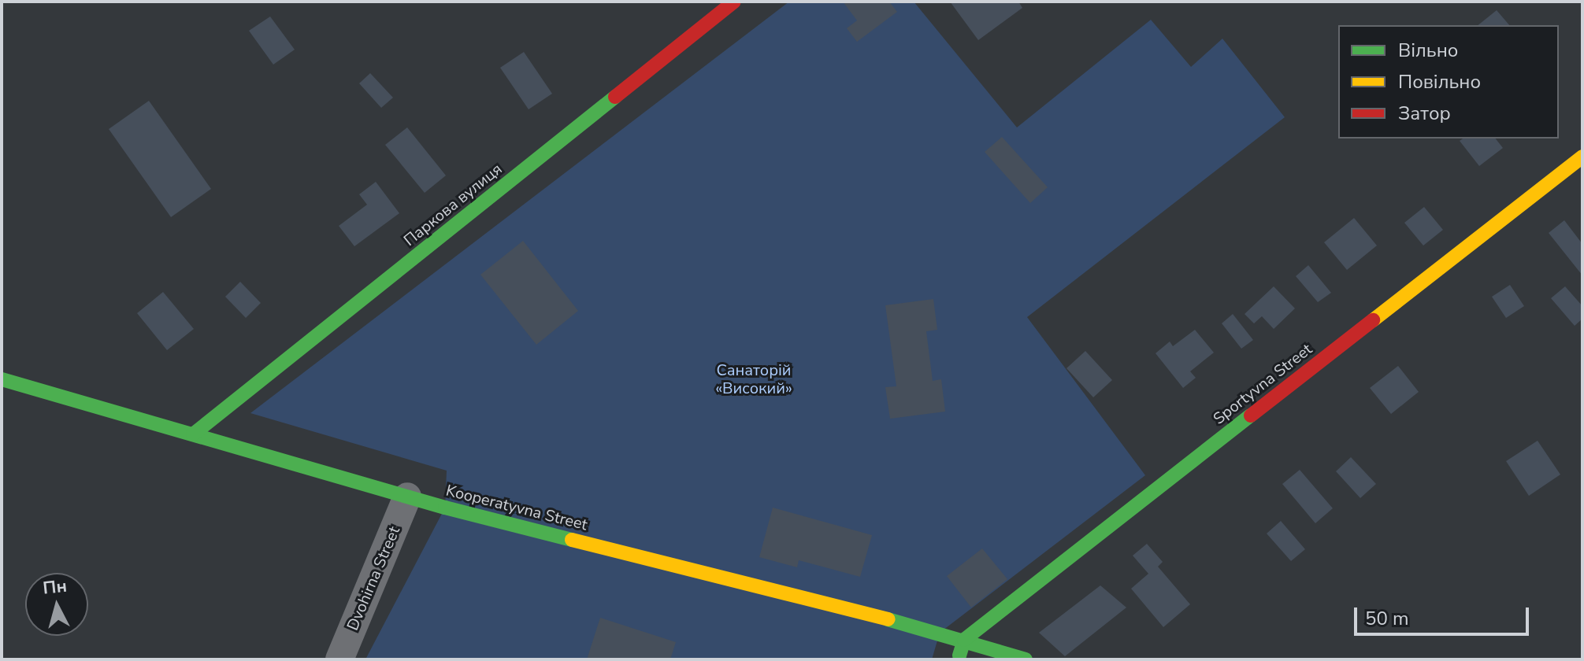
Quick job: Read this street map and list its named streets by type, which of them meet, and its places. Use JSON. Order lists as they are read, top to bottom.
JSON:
{
  "streets": {
    "street": [
      "Паркова вулиця",
      "Sportyvna Street",
      "Kooperatyvna Street",
      "Dvohirna Street"
    ]
  },
  "crossings": [
    ["Паркова вулиця", "Kooperatyvna Street"],
    ["Sportyvna Street", "Kooperatyvna Street"],
    ["Kooperatyvna Street", "Dvohirna Street"]
  ],
  "parks": ["Санаторій «Високий»"],
  "legend": ["Вільно", "Повільно", "Затор"],
  "scale_bar": "50 m",
  "north": "top"
}
